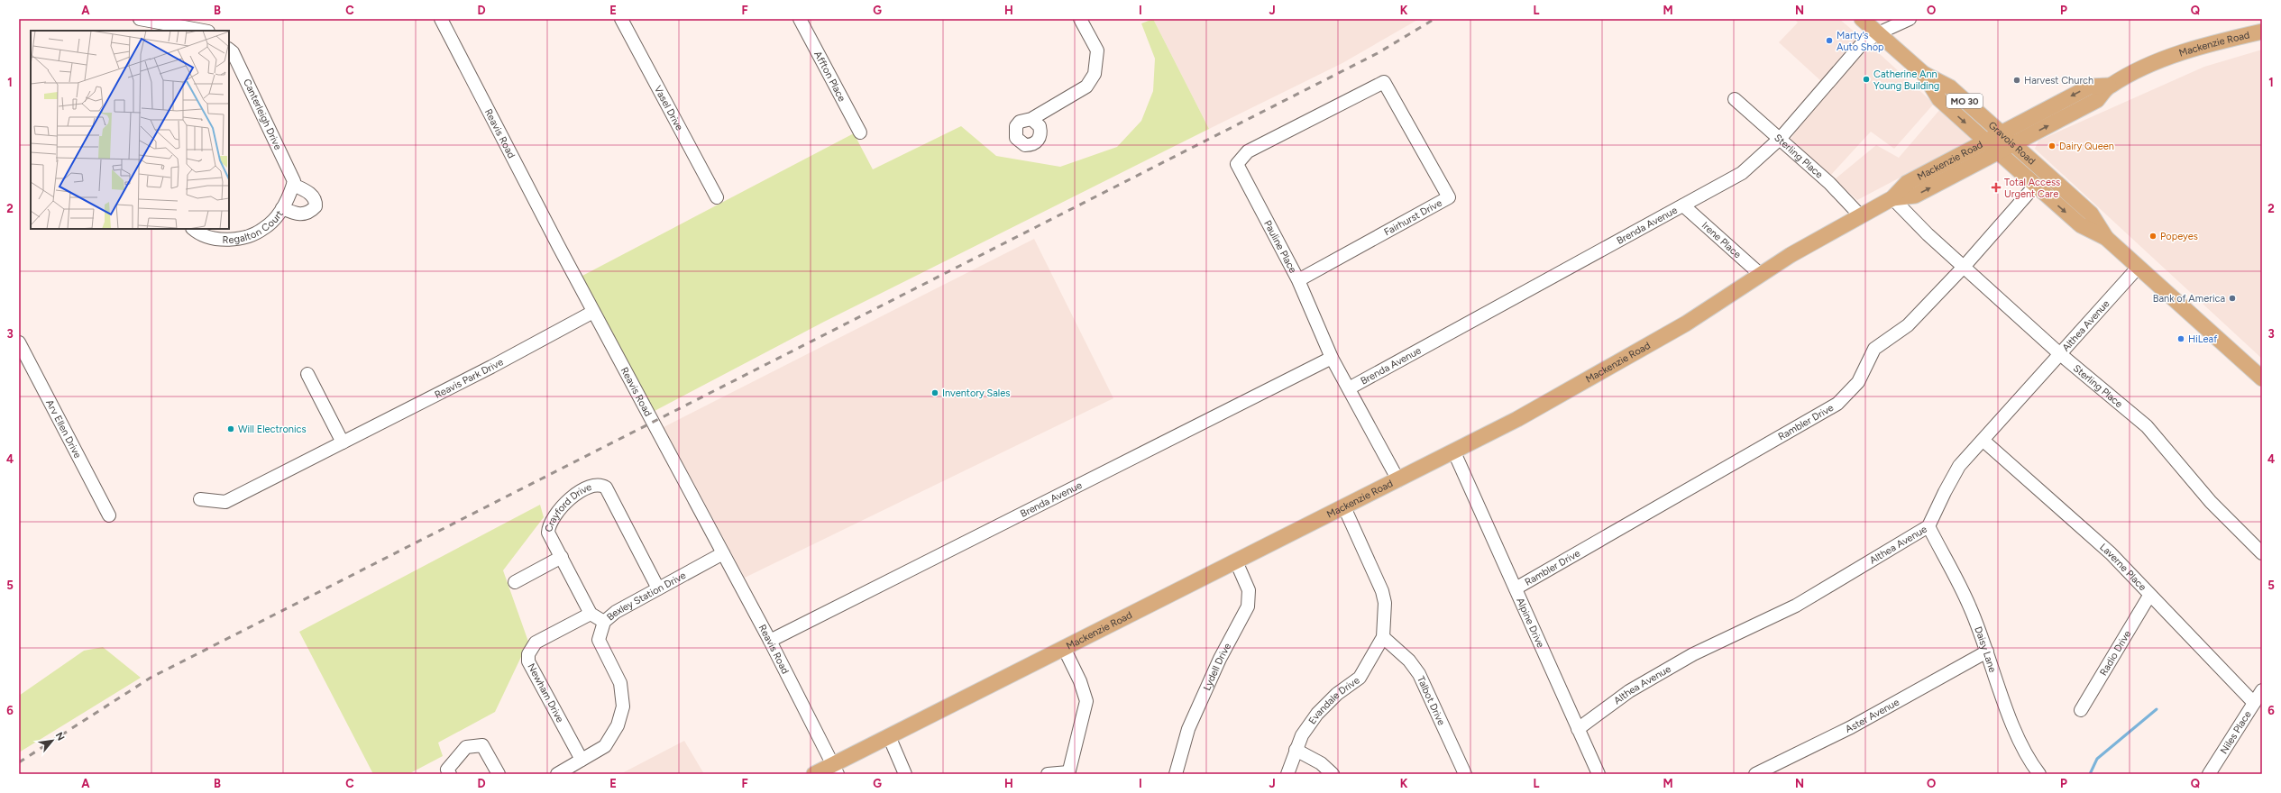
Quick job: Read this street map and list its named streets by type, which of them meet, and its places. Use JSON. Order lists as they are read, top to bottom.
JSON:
{
  "streets": {
    "main road": ["Mackenzie Road", "MO 30", "Gravois Road"],
    "street": [
      "Affton Place",
      "Vasel Drive",
      "Canterleigh Drive",
      "Reavis Road",
      "Sterling Place",
      "Fairhurst Drive",
      "Regalton Court",
      "Brenda Avenue",
      "Irene Place",
      "Pauline Place",
      "Althea Avenue",
      "Reavis Park Drive",
      "Rambler Drive",
      "Arv Ellen Drive",
      "Crayford Drive",
      "Laverne Place",
      "Bexley Station Drive",
      "Alpine Drive",
      "Daisy Lane",
      "Radio Drive",
      "Lydell Drive",
      "Newham Drive",
      "Talbot Drive",
      "Evandale Drive",
      "Aster Avenue",
      "Niles Place"
    ]
  },
  "crossings": [
    ["Mackenzie Road", "Reavis Road"],
    ["Mackenzie Road", "Gravois Road"],
    ["Mackenzie Road", "Sterling Place"],
    ["Mackenzie Road", "Irene Place"],
    ["Mackenzie Road", "Pauline Place"],
    ["Mackenzie Road", "Alpine Drive"],
    ["Mackenzie Road", "Lydell Drive"],
    ["Mackenzie Road", "Evandale Drive"],
    ["Canterleigh Drive", "Regalton Court"],
    ["Reavis Road", "Brenda Avenue"],
    ["Reavis Road", "Reavis Park Drive"],
    ["Reavis Road", "Bexley Station Drive"],
    ["Gravois Road", "Brenda Avenue"],
    ["Gravois Road", "Althea Avenue"],
    ["Gravois Road", "Rambler Drive"],
    ["Sterling Place", "Brenda Avenue"],
    ["Sterling Place", "Althea Avenue"],
    ["Sterling Place", "Rambler Drive"],
    ["Fairhurst Drive", "Pauline Place"],
    ["Brenda Avenue", "Irene Place"],
    ["Brenda Avenue", "Pauline Place"],
    ["Althea Avenue", "Laverne Place"],
    ["Althea Avenue", "Alpine Drive"],
    ["Althea Avenue", "Daisy Lane"],
    ["Rambler Drive", "Alpine Drive"],
    ["Crayford Drive", "Bexley Station Drive"],
    ["Crayford Drive", "Newham Drive"],
    ["Laverne Place", "Radio Drive"],
    ["Laverne Place", "Niles Place"],
    ["Bexley Station Drive", "Newham Drive"],
    ["Daisy Lane", "Aster Avenue"],
    ["Talbot Drive", "Evandale Drive"]
  ],
  "places": {
    "other": [
      "Marty’s Auto Shop",
      "Catherine Ann Young Building",
      "Harvest Church",
      "Dairy Queen",
      "Popeyes",
      "Bank of America",
      "HiLeaf",
      "Inventory Sales",
      "Will Electronics"
    ],
    "health": ["Total Access Urgent Care"]
  },
  "north": "top right",
  "grid": {
    "columns": [
      "A",
      "B",
      "C",
      "D",
      "E",
      "F",
      "G",
      "H",
      "I",
      "J",
      "K",
      "L",
      "M",
      "N",
      "O",
      "P",
      "Q"
    ],
    "rows": [
      "1",
      "2",
      "3",
      "4",
      "5",
      "6"
    ]
  }
}
